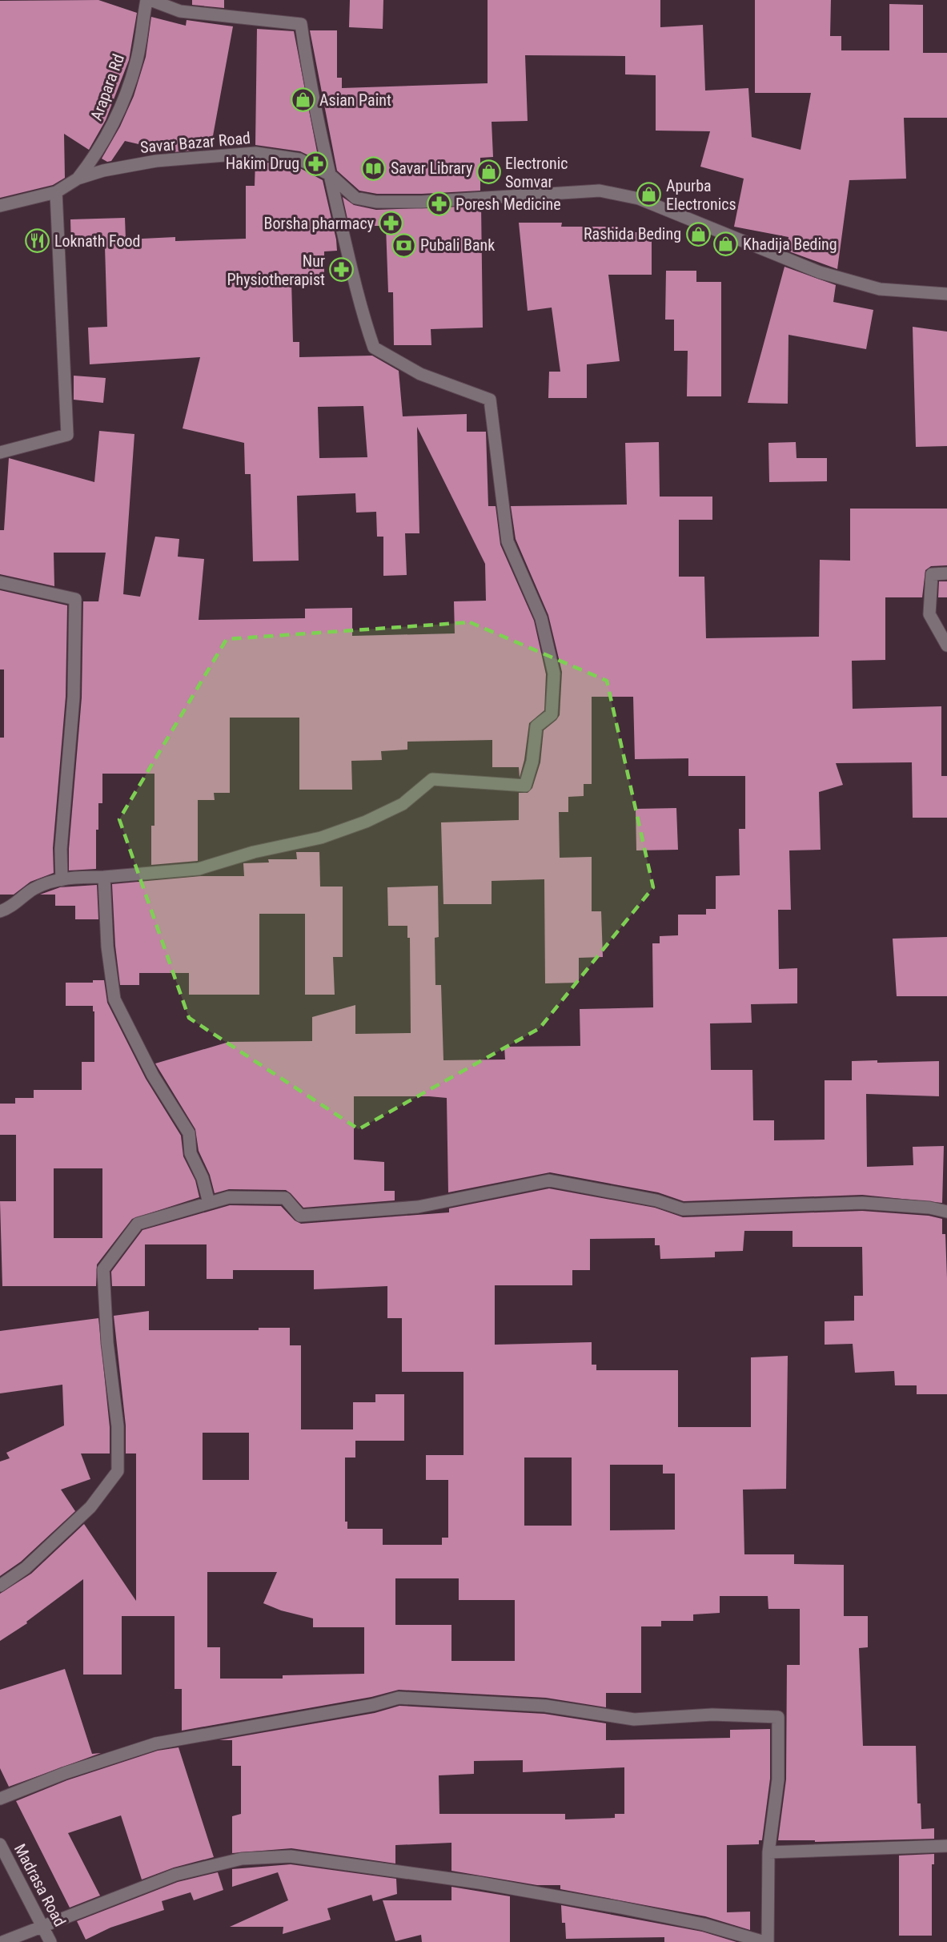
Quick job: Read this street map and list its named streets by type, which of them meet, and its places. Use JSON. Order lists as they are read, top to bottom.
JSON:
{
  "streets": {
    "street": ["Arapara Rd", "Savar Bazar Road", "Madrasa Road"]
  },
  "crossings": [
    ["Arapara Rd", "Savar Bazar Road"]
  ],
  "places": {
    "shop": [
      "Asian Paint",
      "Electronic Somvar",
      "Apurba Electronics",
      "Rashida Beding",
      "Khadija Beding"
    ],
    "pharmacy": [
      "Hakim Drug",
      "Poresh Medicine",
      "Borsha pharmacy",
      "Nur Physiotherapist"
    ],
    "library": ["Savar Library"],
    "restaurant": ["Loknath Food"],
    "bank": ["Pubali Bank"]
  }
}
